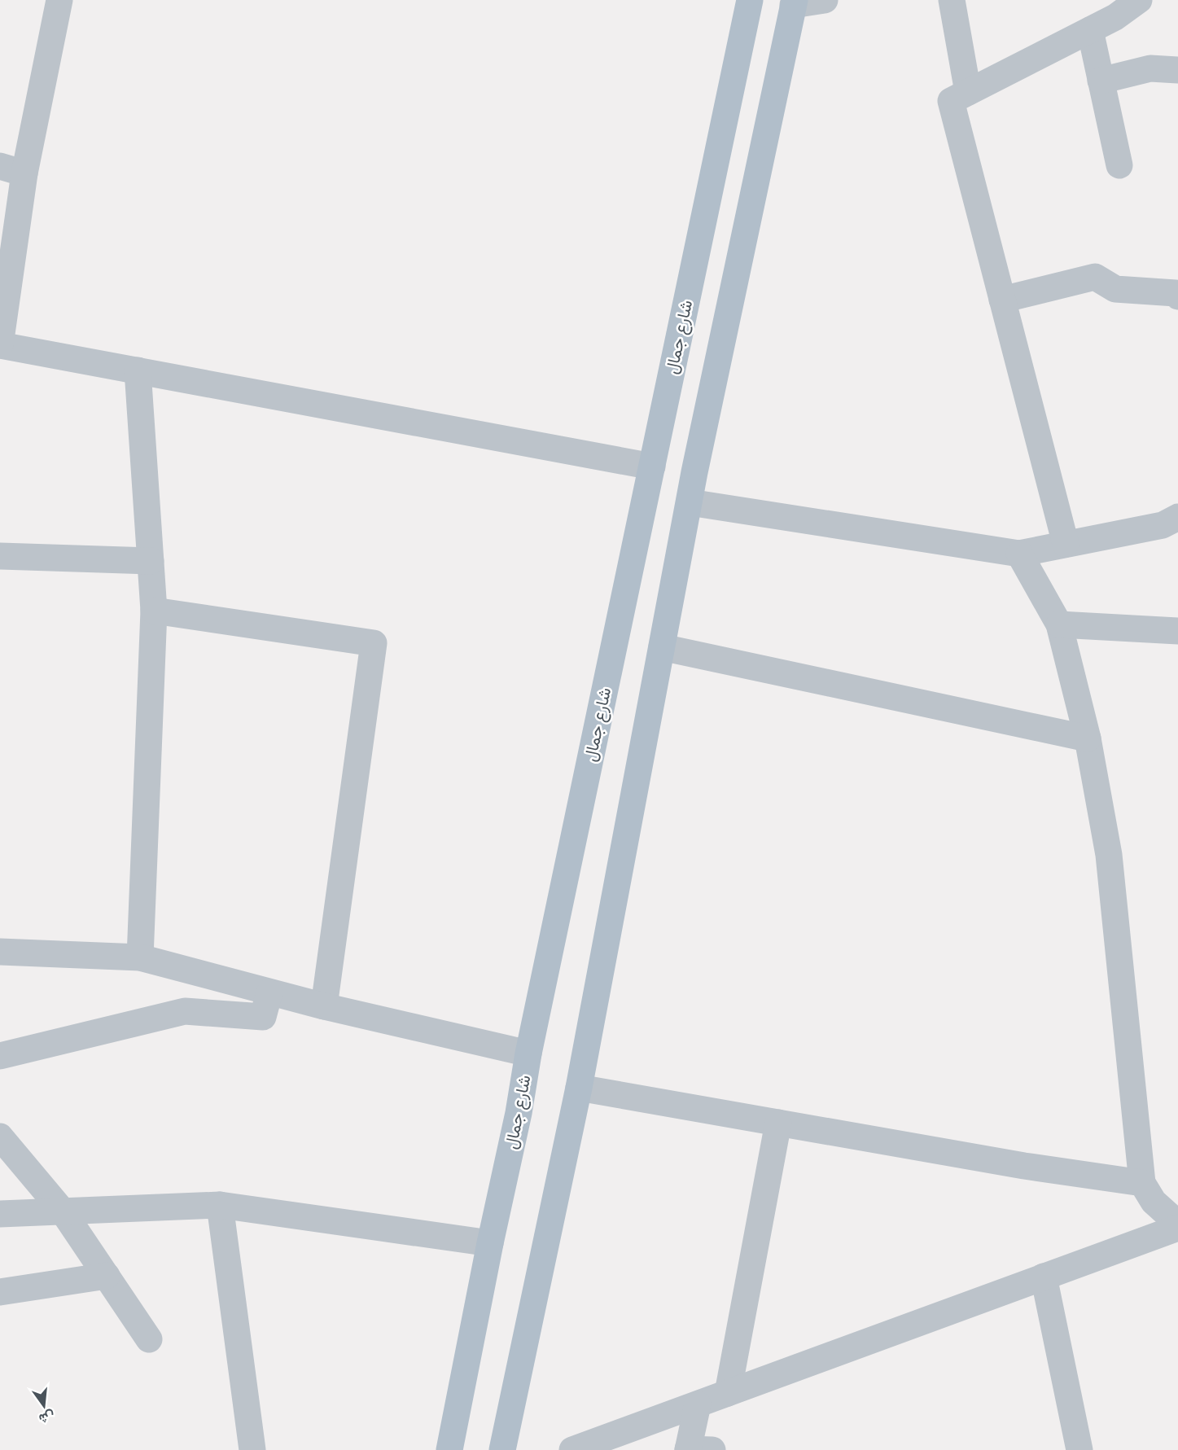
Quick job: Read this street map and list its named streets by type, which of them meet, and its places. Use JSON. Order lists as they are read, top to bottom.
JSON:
{
  "streets": {
    "main road": ["شارع جمال"]
  },
  "north": "bottom"
}
